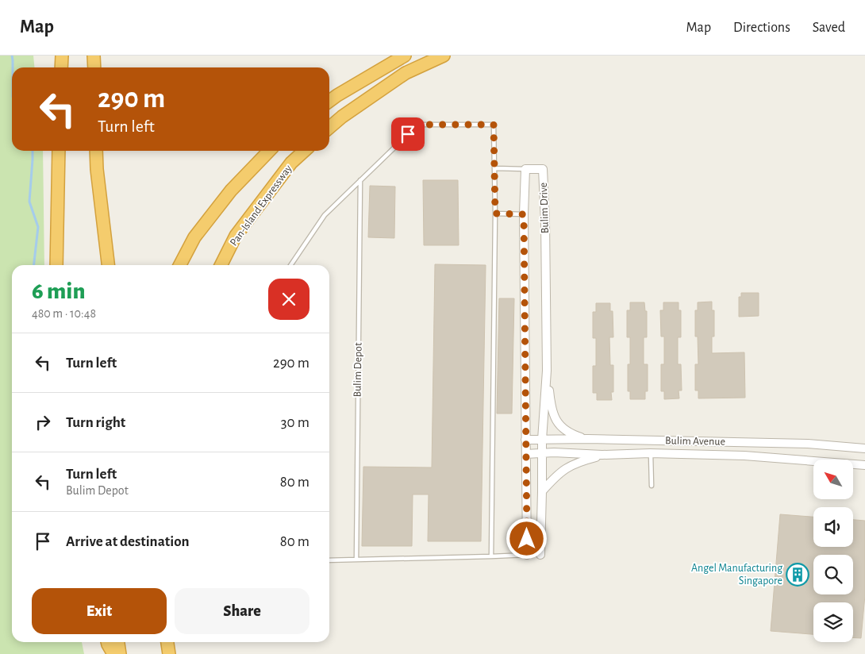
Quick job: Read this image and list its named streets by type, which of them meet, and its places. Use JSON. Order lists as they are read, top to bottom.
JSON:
{
  "streets": {
    "highway": ["Pan-Island Expressway"],
    "street": ["Bulim Drive", "Bulim Avenue"],
    "lane": ["Bulim Depot"]
  },
  "crossings": [
    ["Bulim Drive", "Bulim Avenue"]
  ],
  "places": {
    "building": ["Angel Manufacturing Singapore"]
  },
  "north": "top left",
  "page": {
    "header": "Map",
    "nav": ["Map", "Directions", "Saved"],
    "turn": ["290 m", "Turn left"],
    "heading": ["6 min", "480 m · 10:48"],
    "list": [
      {
        "name": "Turn left",
        "value": "290 m"
      },
      {
        "name": "Turn right",
        "value": "30 m"
      },
      {
        "name": "Turn left",
        "note": "Bulim Depot",
        "value": "80 m"
      },
      {
        "name": "Arrive at destination",
        "value": "80 m"
      }
    ],
    "buttons": ["Exit", "Share"]
  }
}
